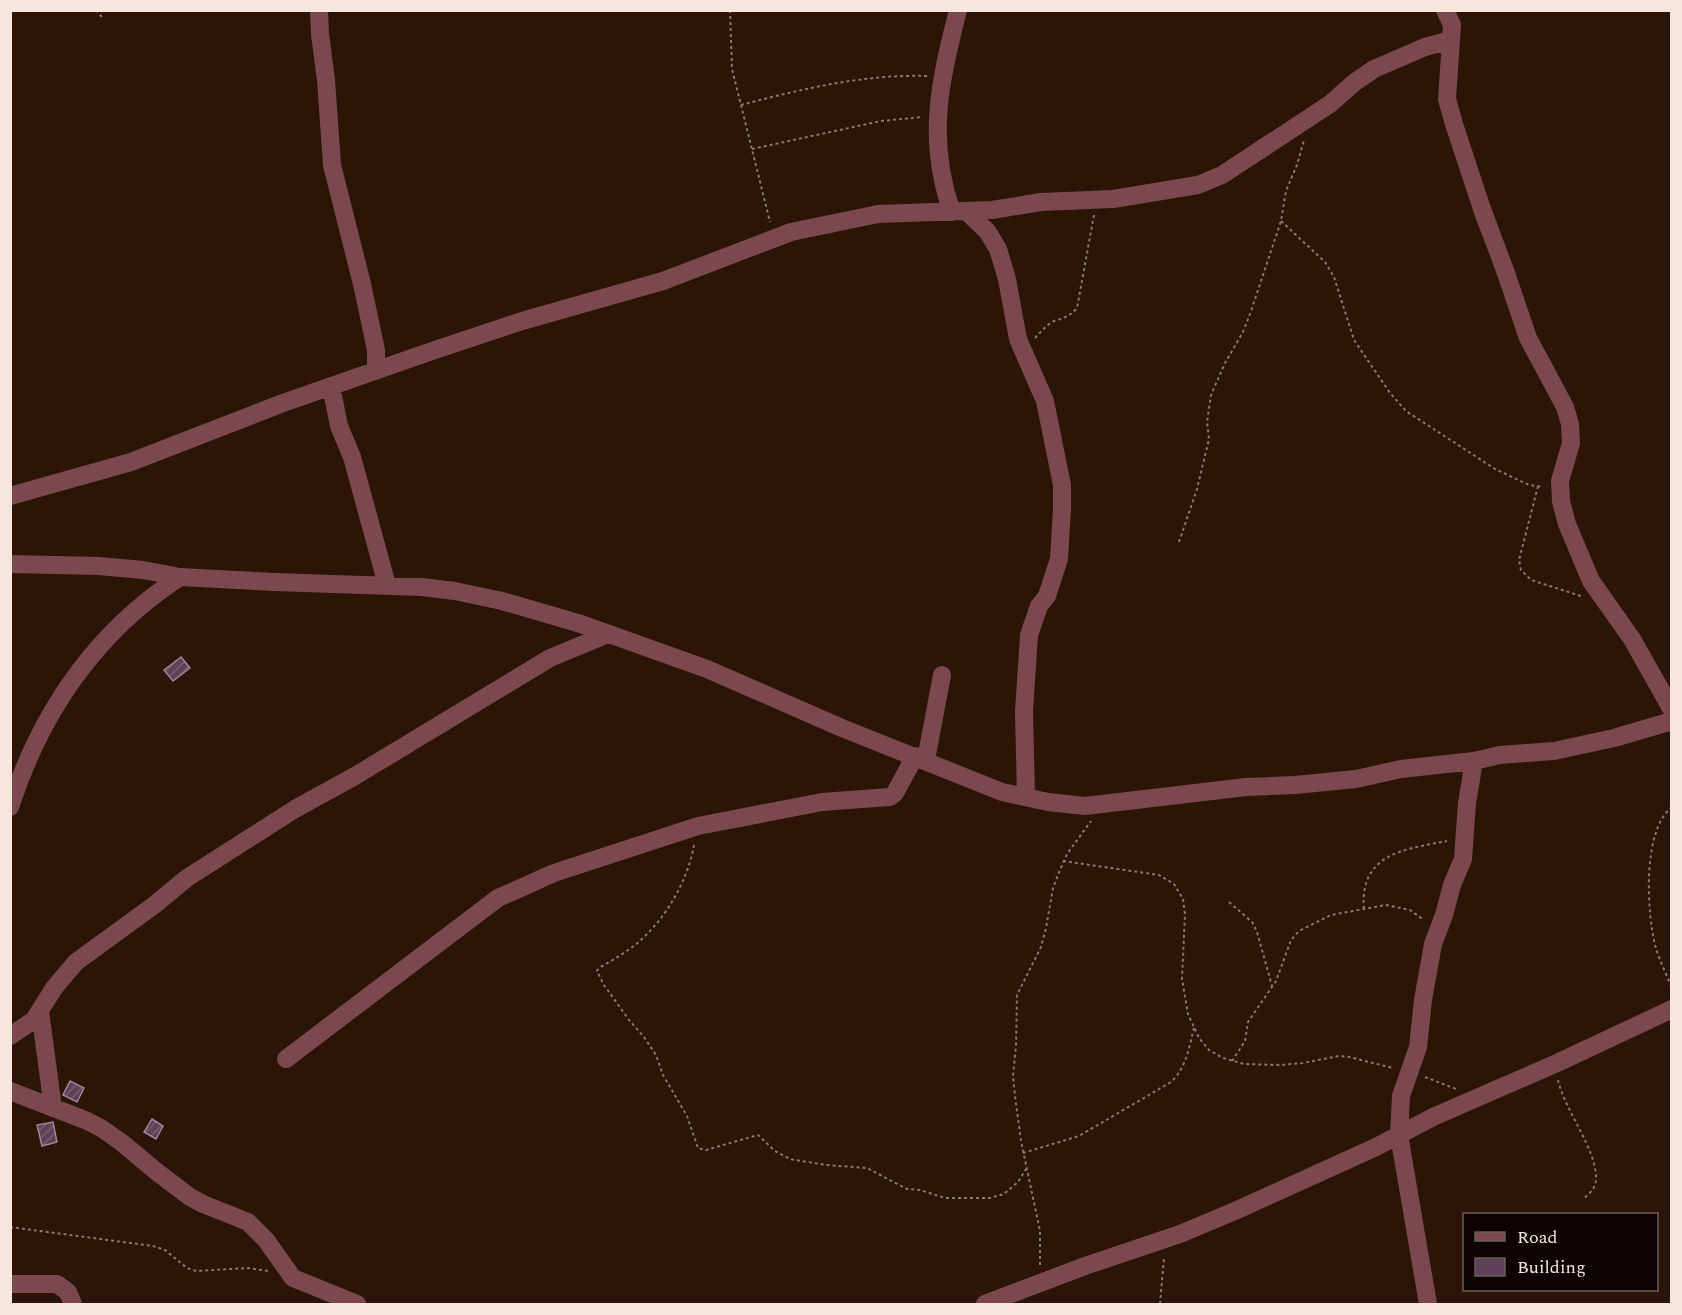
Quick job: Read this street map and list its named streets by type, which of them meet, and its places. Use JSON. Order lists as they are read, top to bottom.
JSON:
{
  "legend": ["Road", "Building"]
}
